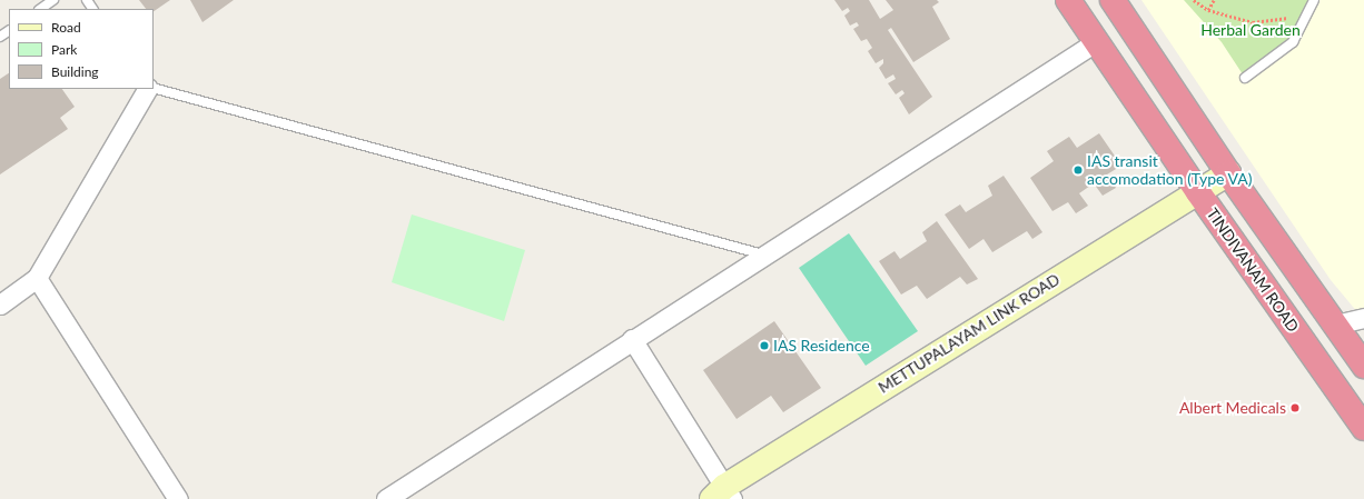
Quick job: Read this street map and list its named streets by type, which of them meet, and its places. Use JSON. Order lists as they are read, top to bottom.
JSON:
{
  "streets": {
    "highway": ["TINDIVANAM ROAD"],
    "street": ["METTUPALAYAM LINK ROAD"]
  },
  "crossings": [
    ["TINDIVANAM ROAD", "METTUPALAYAM LINK ROAD"]
  ],
  "parks": ["Herbal Garden"],
  "places": ["IAS transit accomodation (Type VA)", "IAS Residence", "Albert Medicals"],
  "legend": ["Road", "Park", "Building"]
}
